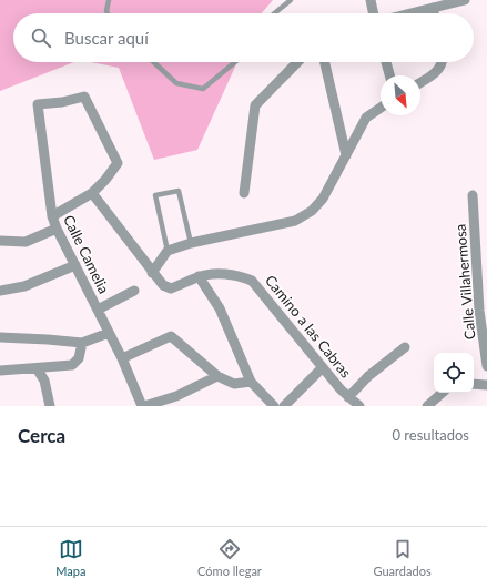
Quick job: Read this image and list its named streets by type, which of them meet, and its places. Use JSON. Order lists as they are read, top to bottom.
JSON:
{
  "streets": {
    "street": ["Calle Camelia", "Calle Villahermosa", "Camino a las Cabras"]
  },
  "crossings": [
    ["Calle Camelia", "Camino a las Cabras"]
  ],
  "north": "bottom right",
  "page": {
    "search": "Buscar aquí",
    "heading": ["Cerca", "0 resultados"],
    "nav": ["Mapa", "Cómo llegar", "Guardados"]
  }
}
